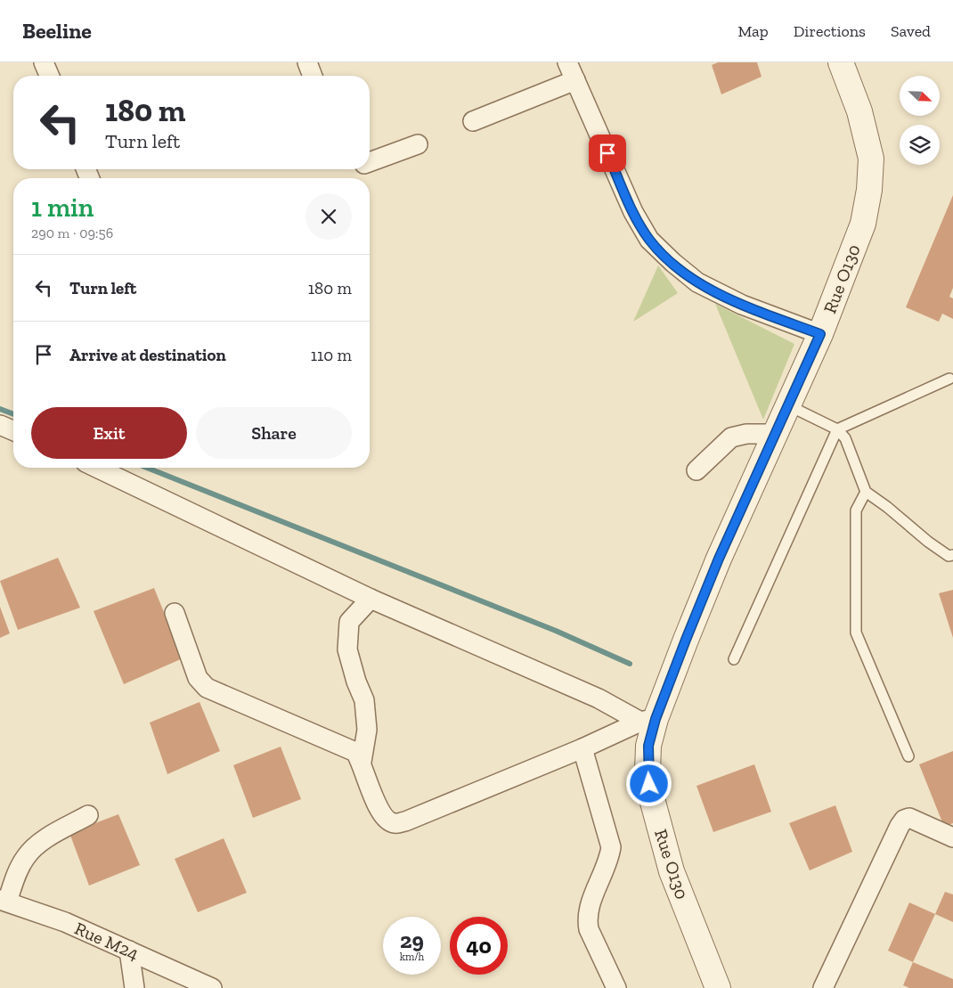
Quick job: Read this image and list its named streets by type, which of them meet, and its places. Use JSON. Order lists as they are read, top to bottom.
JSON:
{
  "streets": {
    "street": ["Rue O130", "Rue M24"]
  },
  "north": "bottom right",
  "page": {
    "header": "Beeline",
    "nav": ["Map", "Directions", "Saved"],
    "turn": ["180 m", "Turn left"],
    "heading": ["1 min", "290 m · 09:56"],
    "list": [
      {
        "name": "Turn left",
        "value": "180 m"
      },
      {
        "name": "Arrive at destination",
        "value": "110 m"
      }
    ],
    "buttons": ["Exit", "Share"],
    "speed": "29 km/h",
    "limit": "40"
  }
}
